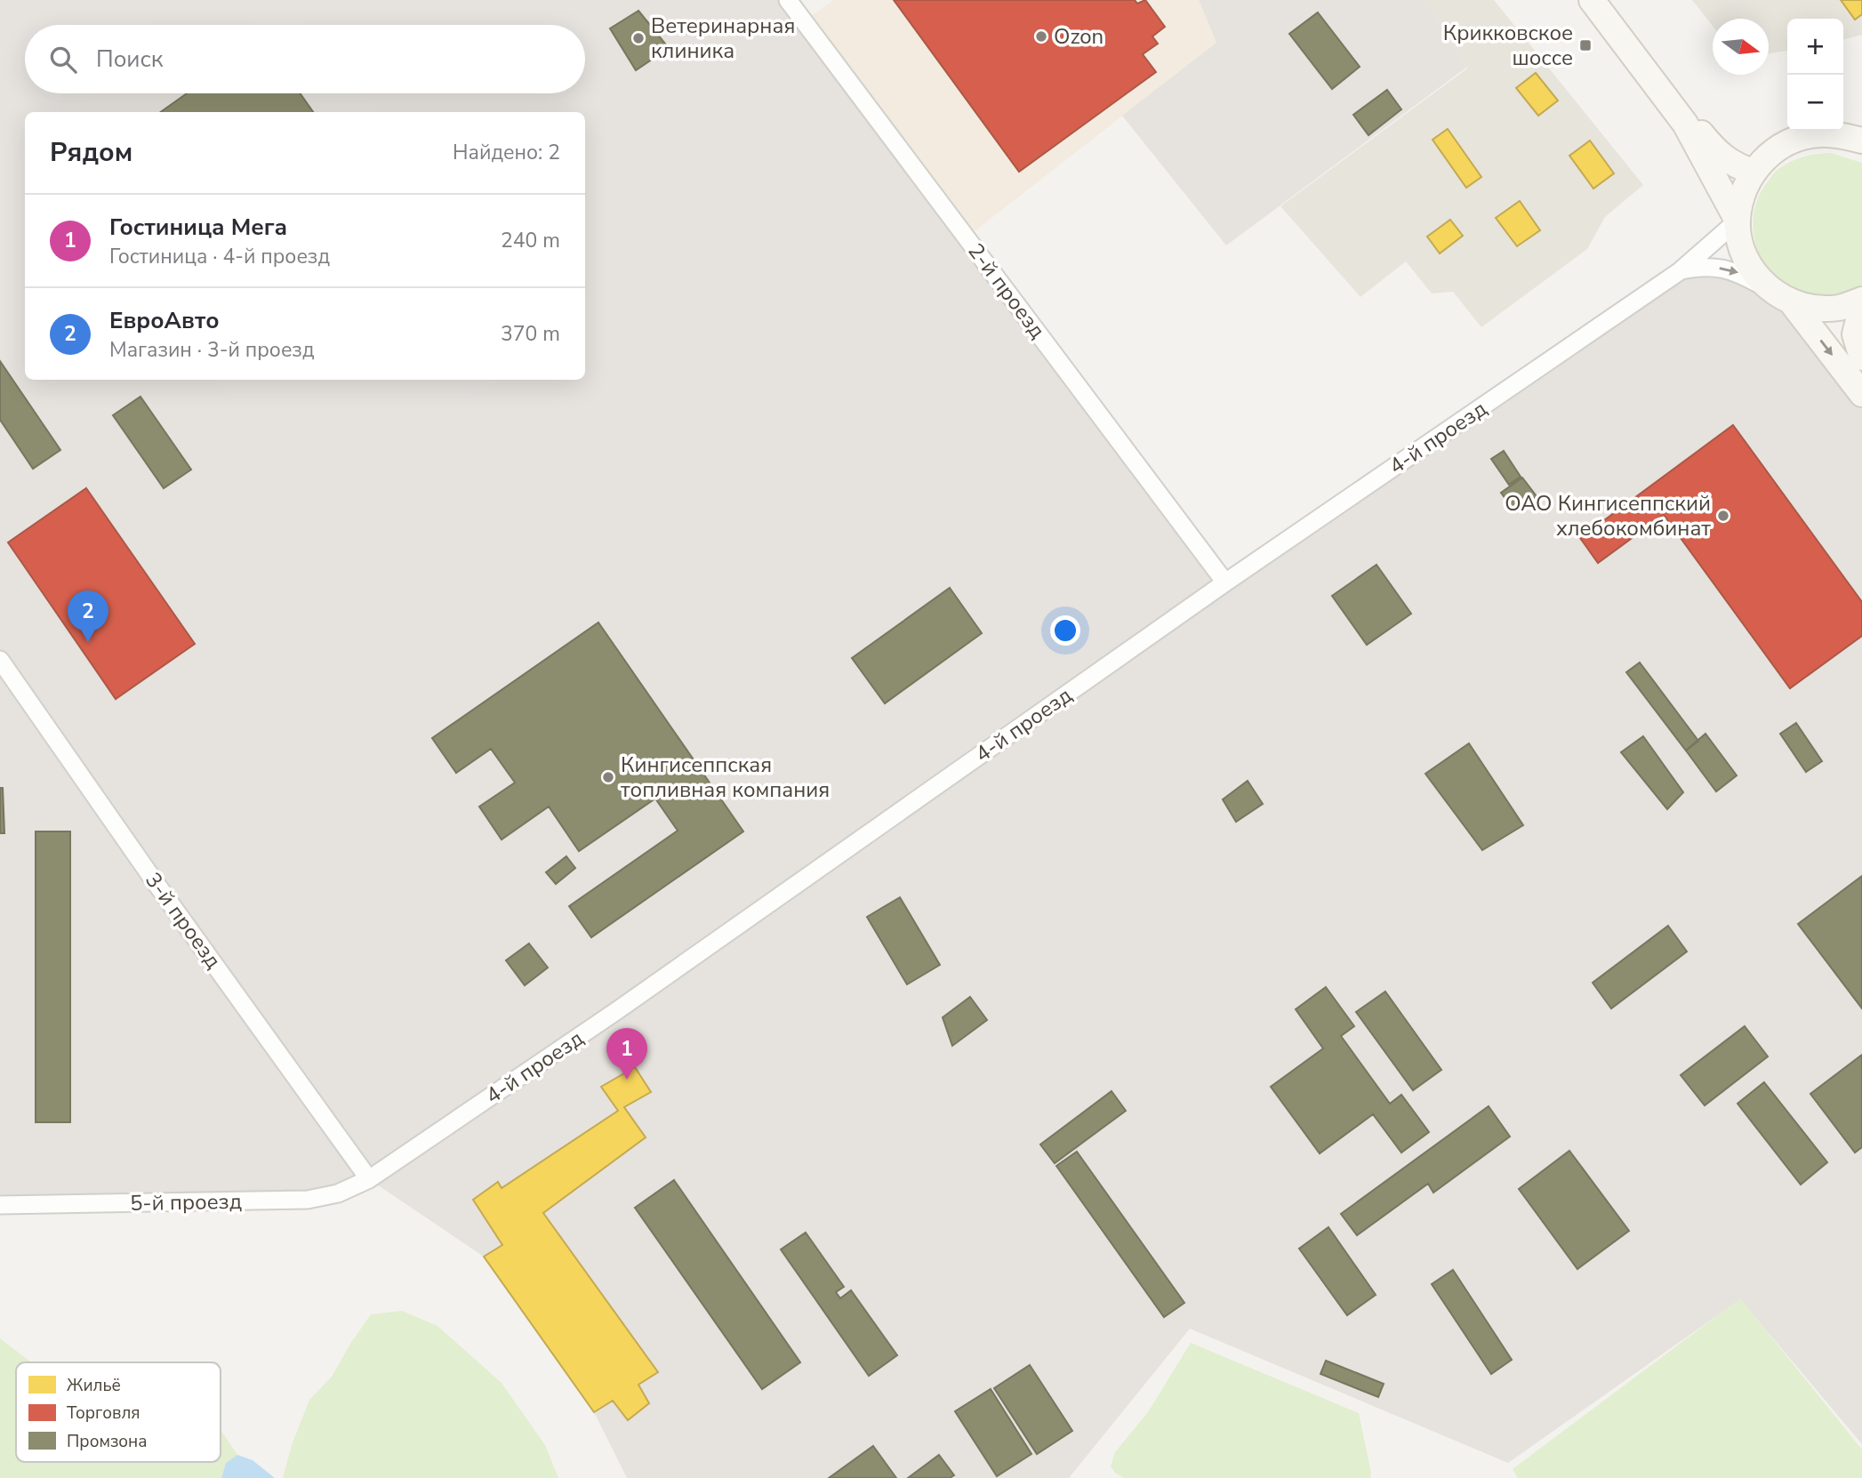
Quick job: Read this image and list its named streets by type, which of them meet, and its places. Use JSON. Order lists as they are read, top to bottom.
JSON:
{
  "streets": {
    "street": [
      "2-й проезд",
      "4-й проезд",
      "3-й проезд",
      "5-й проезд"
    ]
  },
  "crossings": [
    ["2-й проезд", "4-й проезд"],
    ["4-й проезд", "3-й проезд"],
    ["4-й проезд", "5-й проезд"],
    ["3-й проезд", "5-й проезд"]
  ],
  "places": {
    "other": [
      "Ozon",
      "Ветеринарная клиника",
      "ОАО Кингисеппский хлебокомбинат",
      "Кингисеппская топливная компания"
    ],
    "transit": ["Крикковское шоссе"]
  },
  "legend": ["Жильё", "Торговля", "Промзона"],
  "north": "right",
  "page": {
    "map_buttons": ["+", "−"],
    "search": "Поиск",
    "heading": ["Рядом", "Найдено: 2"],
    "list": [
      {
        "mark": "1",
        "name": "Гостиница Мега",
        "note": "Гостиница · 4-й проезд",
        "value": "240 m"
      },
      {
        "mark": "2",
        "name": "ЕвроАвто",
        "note": "Магазин · 3-й проезд",
        "value": "370 m"
      }
    ],
    "pins": ["2", "1"]
  }
}
